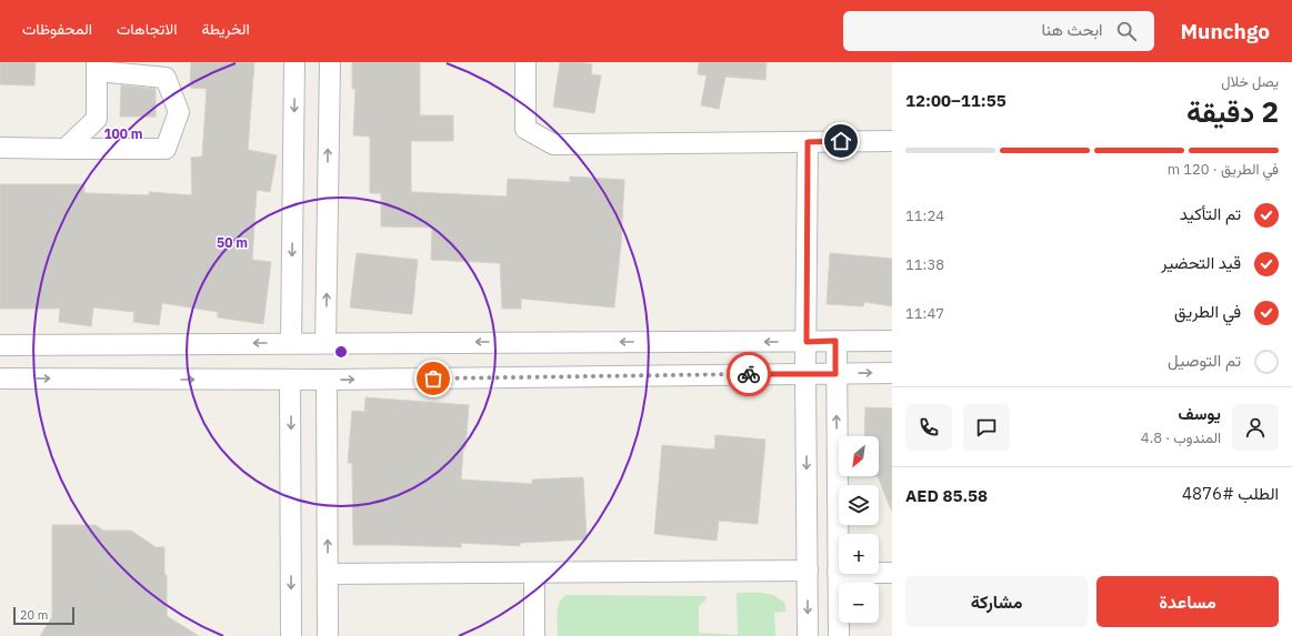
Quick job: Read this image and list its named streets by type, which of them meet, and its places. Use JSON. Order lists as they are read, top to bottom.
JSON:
{
  "scale_bar": "20 m",
  "north": "bottom left",
  "page": {
    "header": "Munchgo",
    "search": "ابحث هنا",
    "nav": ["الخريطة", "الاتجاهات", "المحفوظات"],
    "heading": ["2 دقيقة", "يصل خلال", "11:55–12:00"],
    "panel": [
      "يوسف",
      "المندوب · 4.8",
      "الطلب #4876",
      "AED 85.58"
    ],
    "bar": "في الطريق · 120 m",
    "list": [
      ["تم التأكيد", "11:24"],
      ["قيد التحضير", "11:38"],
      ["في الطريق", "11:47"],
      "تم التوصيل"
    ],
    "map_buttons": ["+", "−"],
    "buttons": ["مساعدة", "مشاركة"],
    "scale": "20 m"
  },
  "rings": ["100 m", "50 m"]
}
